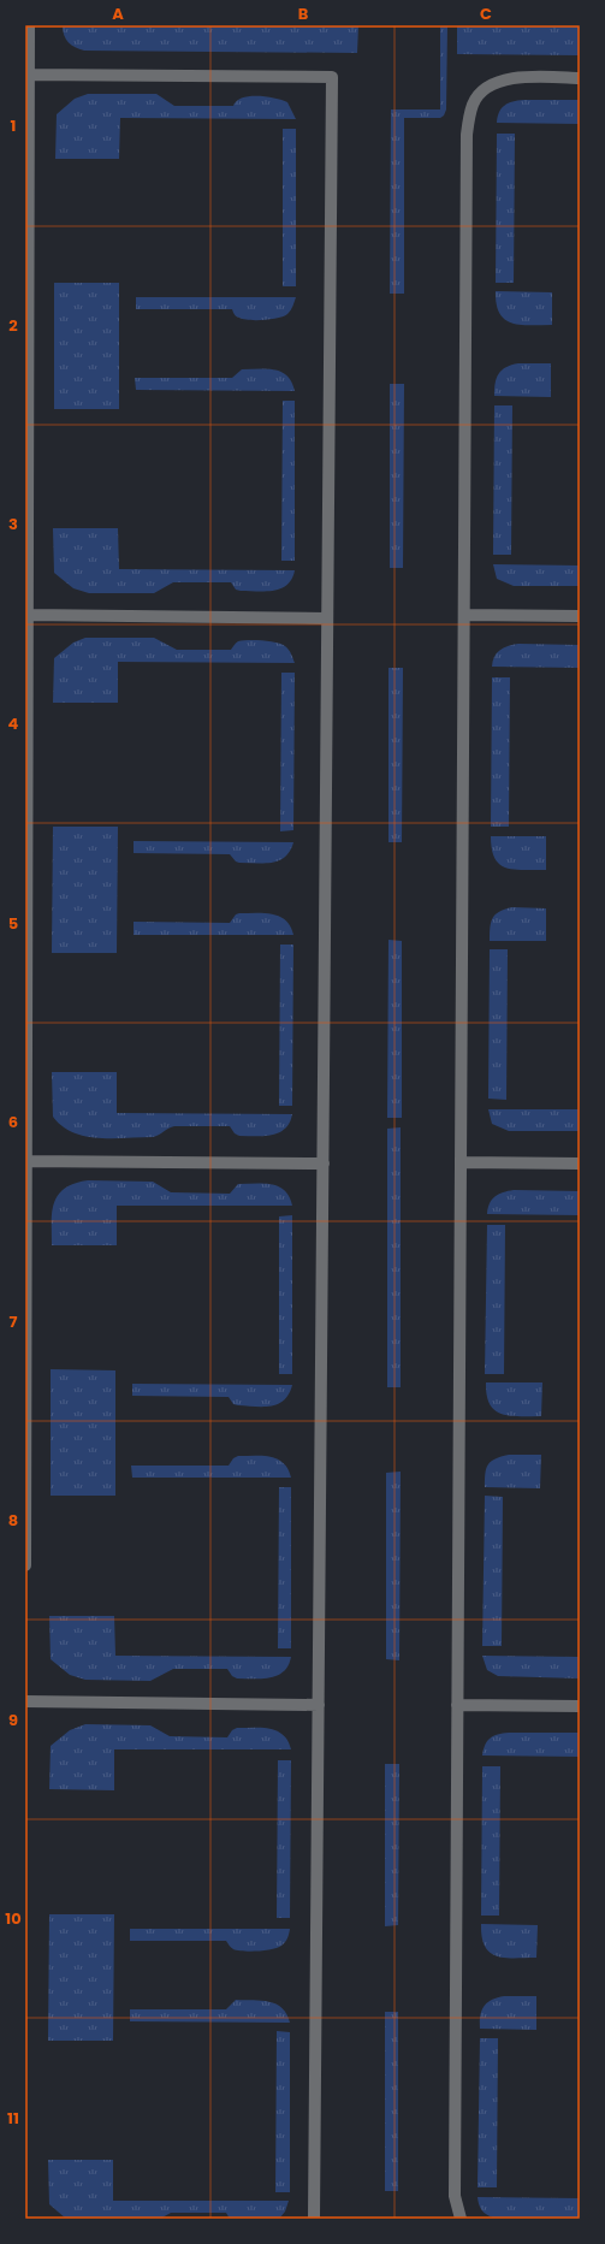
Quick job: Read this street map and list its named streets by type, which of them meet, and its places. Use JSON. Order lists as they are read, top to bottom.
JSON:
{
  "grid": {
    "columns": ["A", "B", "C"],
    "rows": [
      "1",
      "2",
      "3",
      "4",
      "5",
      "6",
      "7",
      "8",
      "9",
      "10",
      "11"
    ]
  }
}
